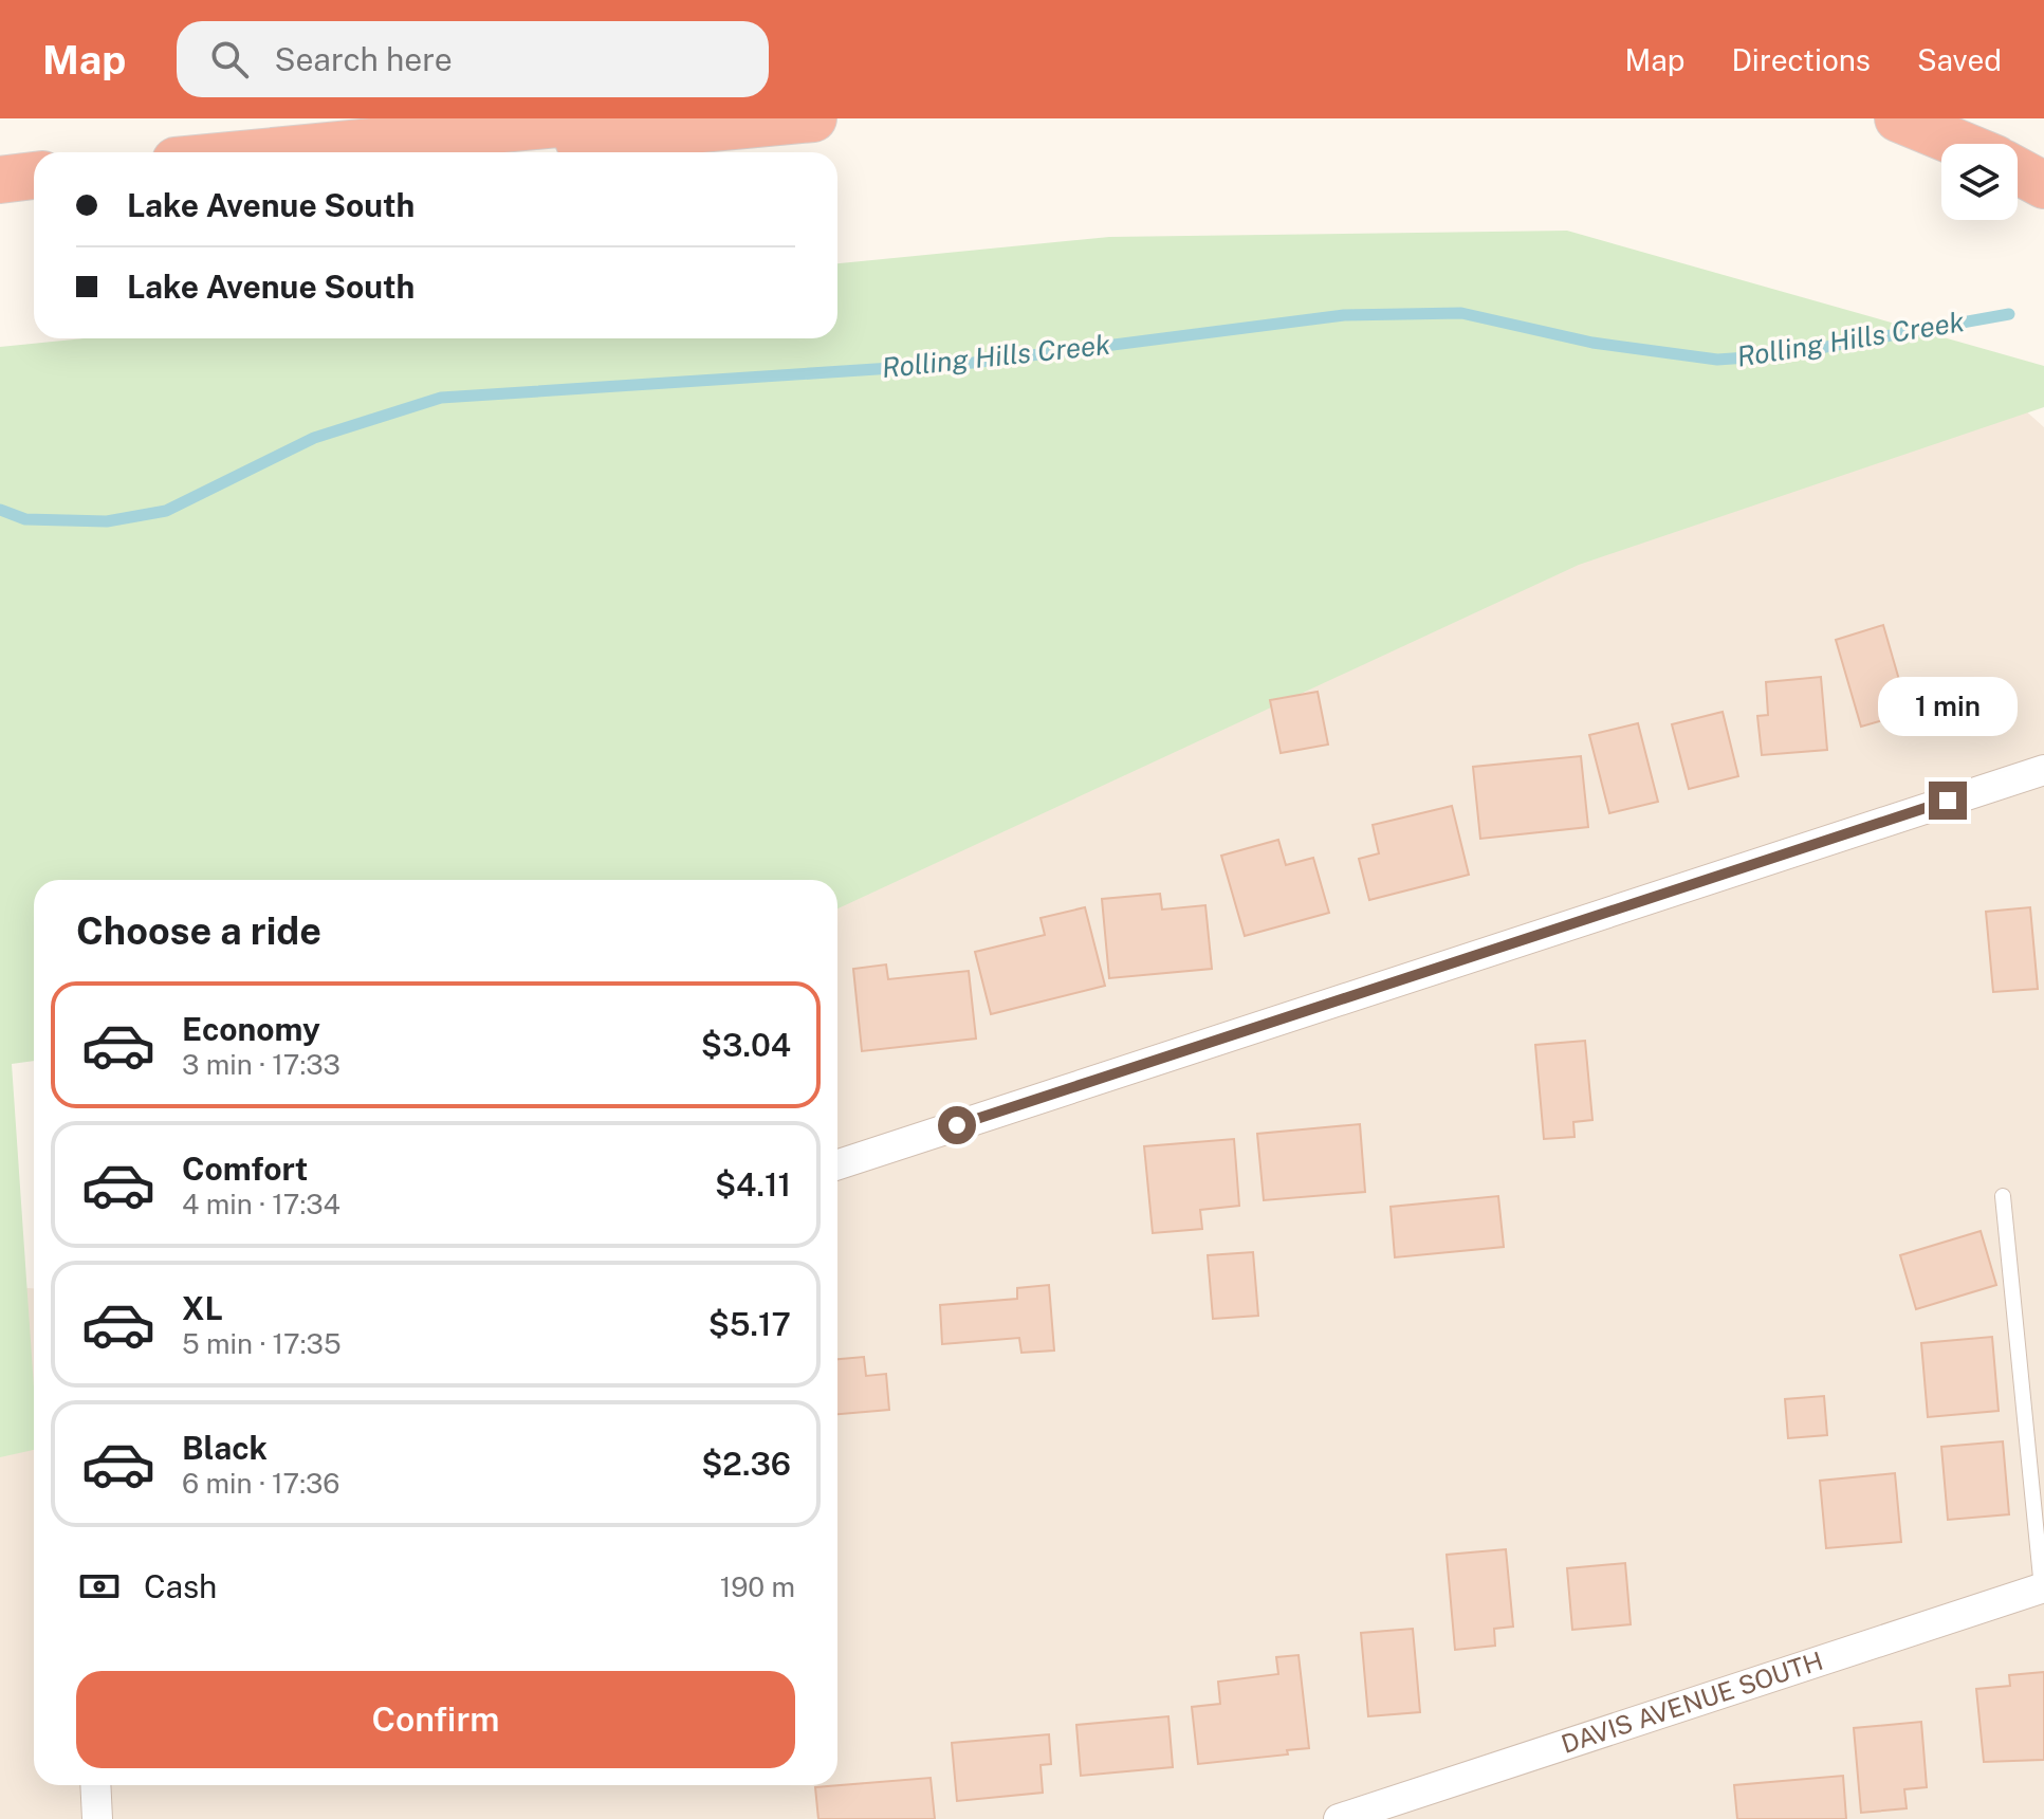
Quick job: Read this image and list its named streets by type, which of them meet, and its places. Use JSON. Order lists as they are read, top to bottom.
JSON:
{
  "streets": {
    "street": ["DAVIS AVENUE SOUTH"]
  },
  "water": ["Rolling Hills Creek"],
  "page": {
    "header": "Map",
    "search": "Search here",
    "nav": ["Map", "Directions", "Saved"],
    "banner": ["Lake Avenue South", "Lake Avenue South"],
    "bubble": "1 min",
    "heading": "Choose a ride",
    "list": [
      {
        "name": "Economy",
        "note": "3 min · 17:33",
        "value": "$3.04"
      },
      {
        "name": "Comfort",
        "note": "4 min · 17:34",
        "value": "$4.11"
      },
      {
        "name": "XL",
        "note": "5 min · 17:35",
        "value": "$5.17"
      },
      {
        "name": "Black",
        "note": "6 min · 17:36",
        "value": "$2.36"
      }
    ],
    "pay": ["Cash", "190 m"],
    "buttons": "Confirm"
  }
}
